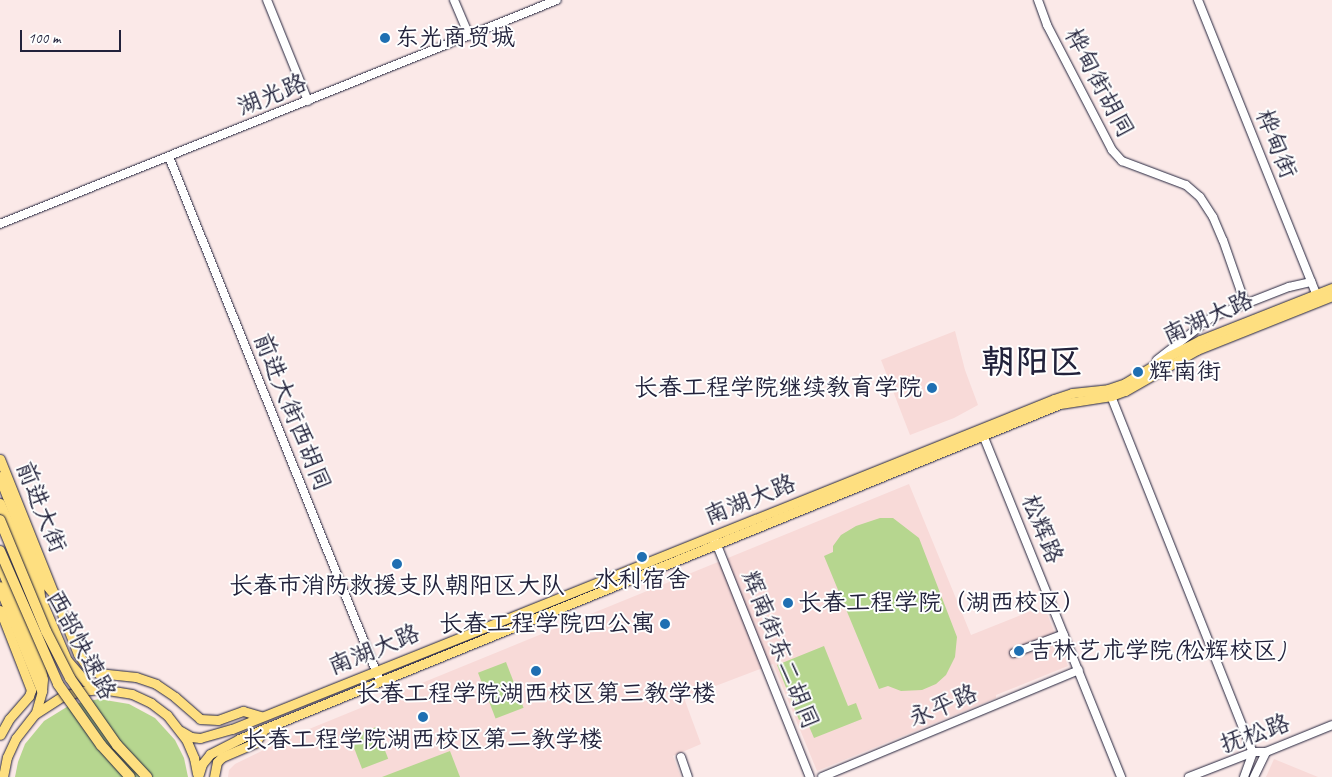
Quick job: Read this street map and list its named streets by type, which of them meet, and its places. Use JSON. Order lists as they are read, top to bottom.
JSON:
{
  "streets": {
    "highway": ["西部快速路"],
    "main road": ["南湖大路", "前进大街"],
    "street": [
      "桦甸街胡同",
      "湖光路",
      "桦甸街",
      "前进大街西胡同",
      "松辉路",
      "辉南街东二胡同",
      "永平路",
      "抚松路"
    ]
  },
  "crossings": [
    ["湖光路", "前进大街西胡同"],
    ["桦甸街", "南湖大路"],
    ["南湖大路", "前进大街西胡同"],
    ["南湖大路", "松辉路"],
    ["南湖大路", "辉南街东二胡同"],
    ["松辉路", "永平路"]
  ],
  "districts": ["朝阳区"],
  "places": [
    "东光商贸城",
    "辉南街",
    "长春工程学院继续教育学院",
    "水利宿舍",
    "长春市消防救援支队朝阳区大队",
    "长春工程学院（湖西校区）",
    "长春工程学院四公寓",
    "吉林艺术学院(松辉校区)",
    "长春工程学院湖西校区第三教学楼",
    "长春工程学院湖西校区第二教学楼"
  ],
  "scale_bar": "100 m"
}
